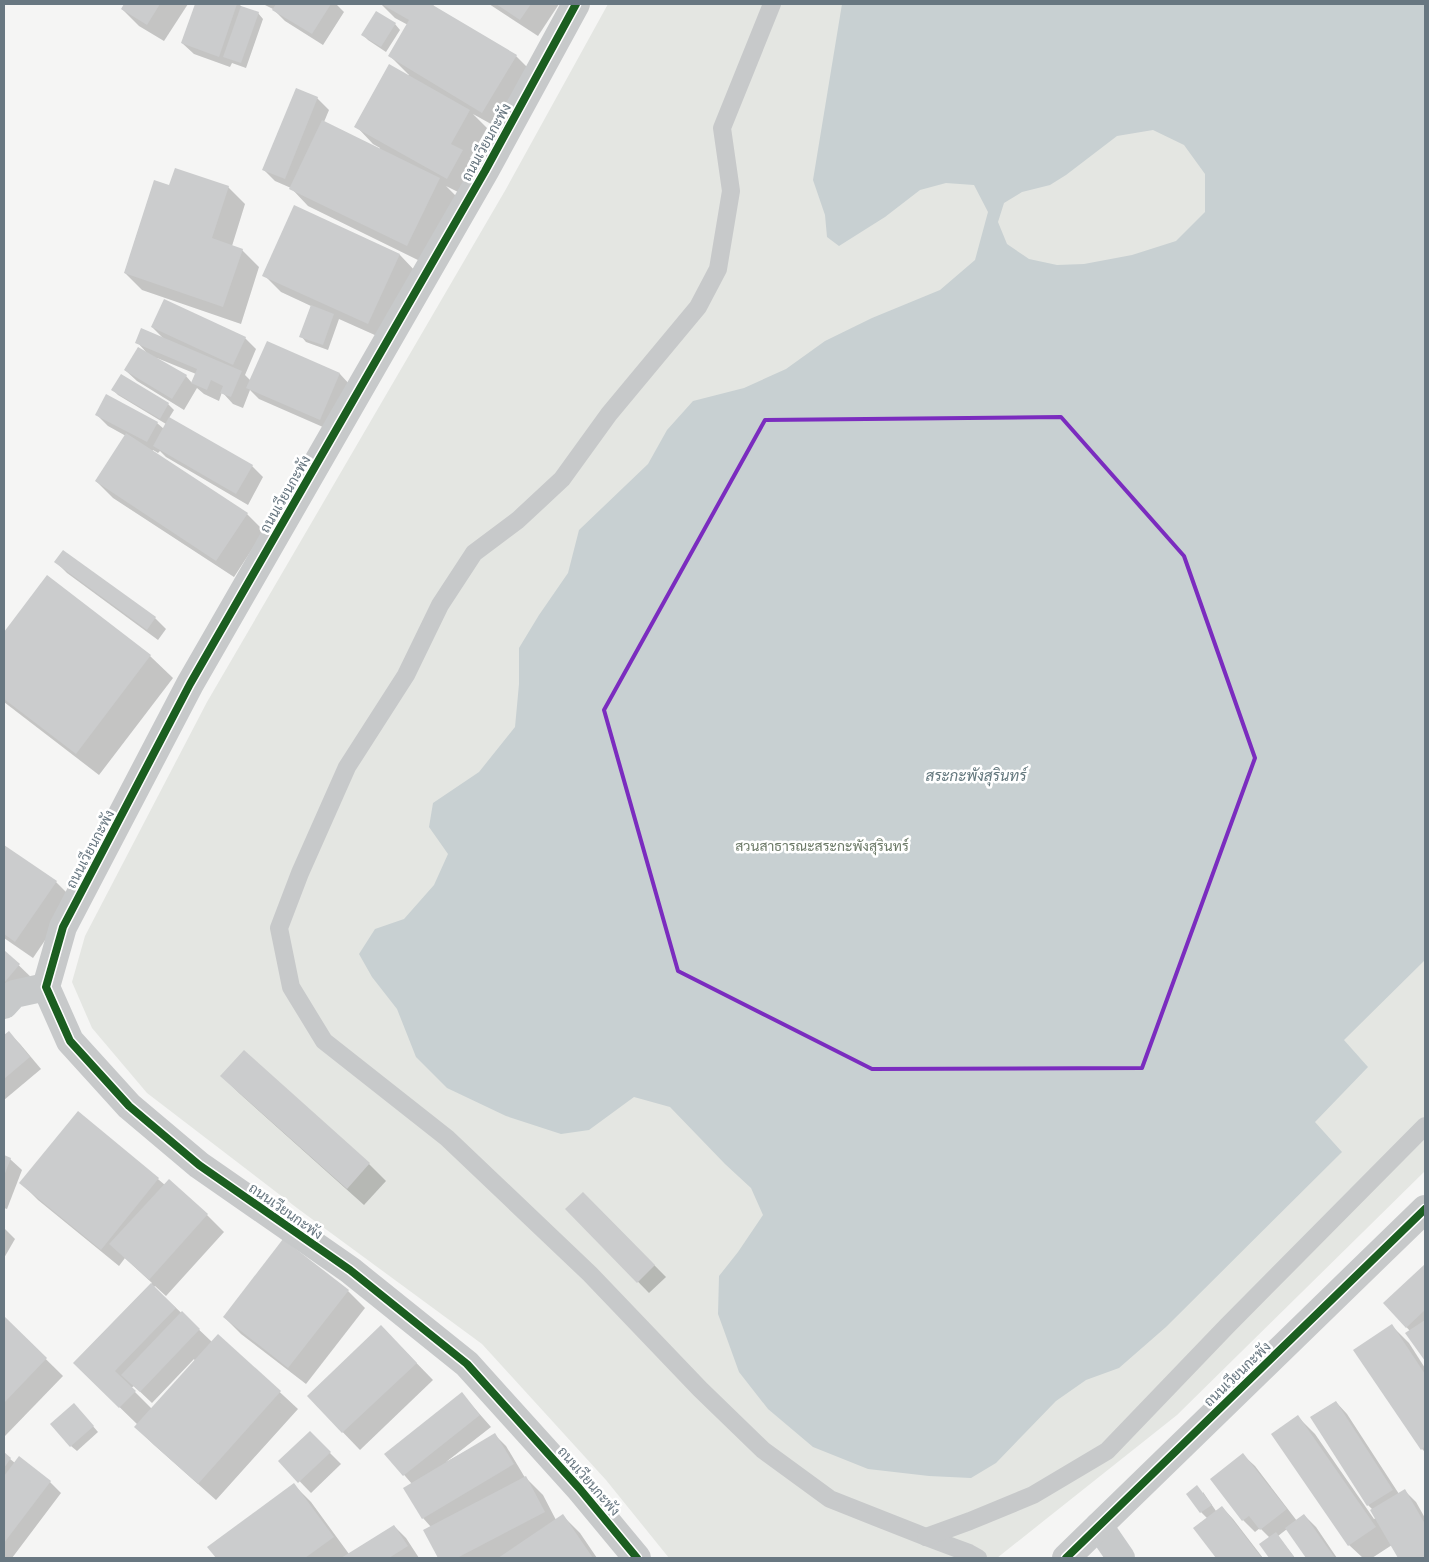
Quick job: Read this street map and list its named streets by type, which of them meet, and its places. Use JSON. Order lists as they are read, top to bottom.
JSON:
{
  "streets": {
    "street": ["ถนนเวียนกะพัง"]
  },
  "water": ["สระกะพังสุรินทร์"],
  "parks": ["สวนสาธารณะสระกะพังสุรินทร์"]
}
